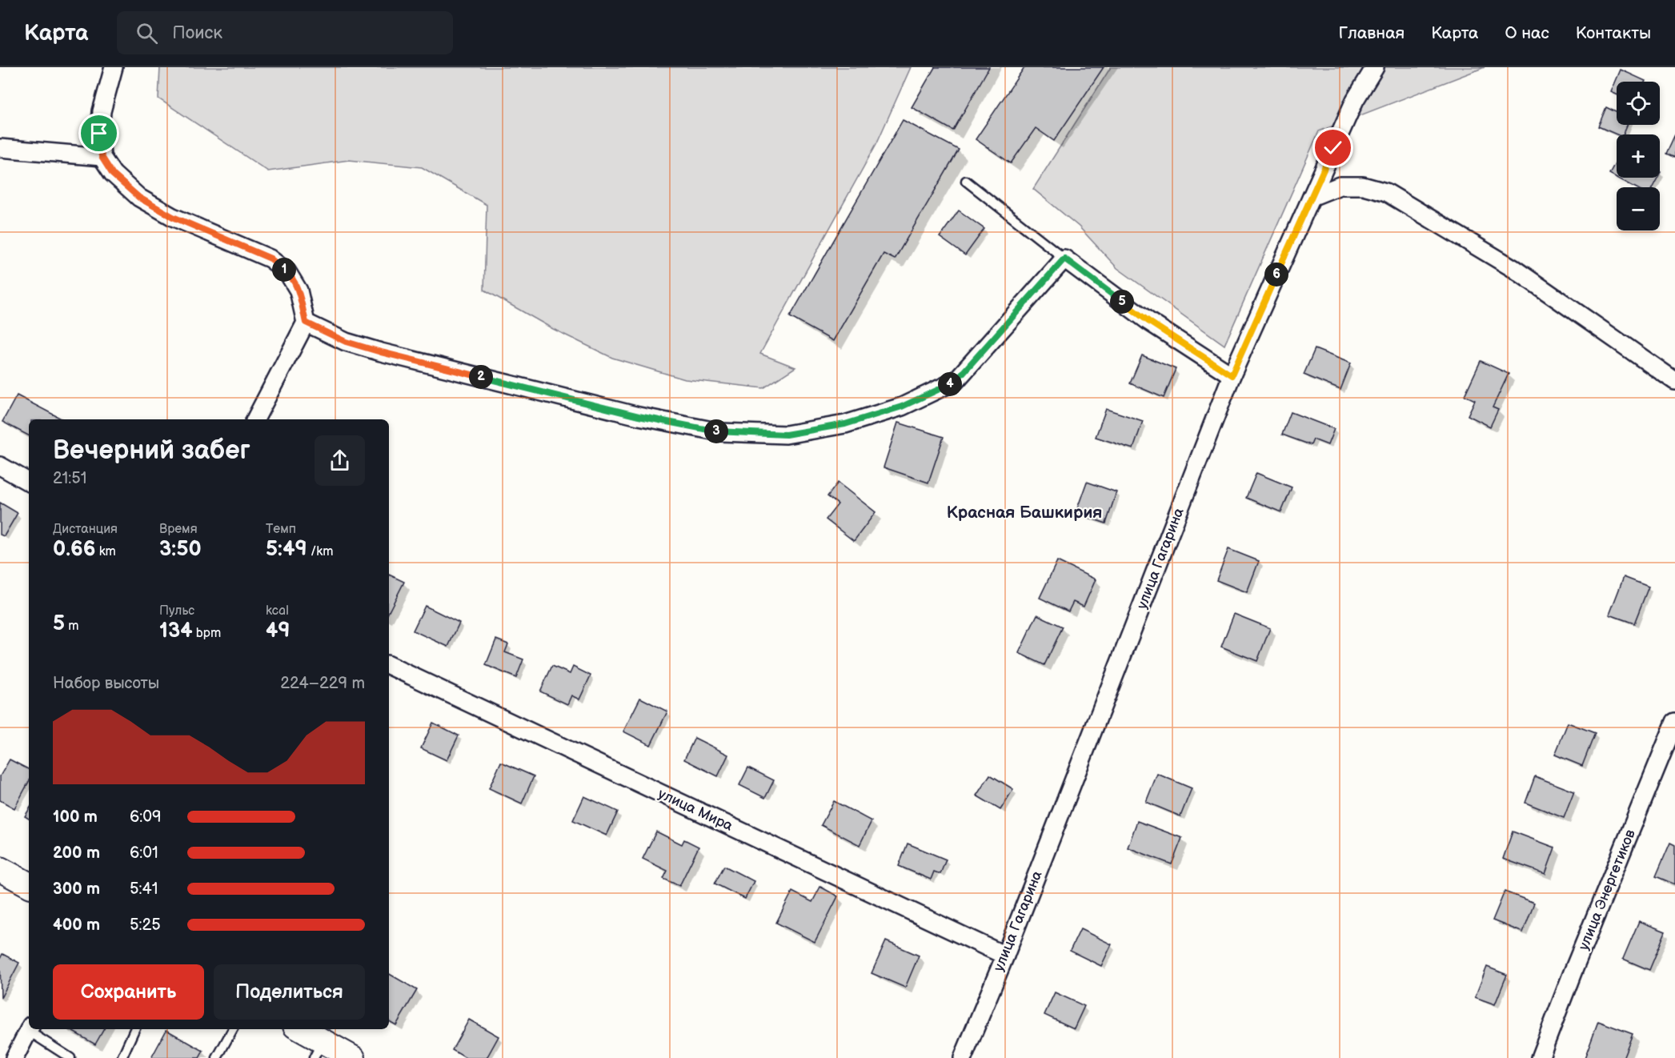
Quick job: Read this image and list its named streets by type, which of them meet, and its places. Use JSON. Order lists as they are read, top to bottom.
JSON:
{
  "streets": {
    "street": ["улица Гагарина", "улица Мира", "улица Энергетиков"]
  },
  "crossings": [
    ["улица Гагарина", "улица Мира"]
  ],
  "districts": ["Красная Башкирия"],
  "page": {
    "header": "Карта",
    "search": "Поиск",
    "nav": [
      "Главная",
      "Карта",
      "О нас",
      "Контакты"
    ],
    "map_buttons": ["+", "−"],
    "pins": [
      "1",
      "6",
      "5",
      "2",
      "4",
      "3"
    ],
    "heading": ["Вечерний забег", "21:51"],
    "stats": [
      ["Дистанция", "0.66 km"],
      ["Время", "3:50"],
      ["Темп", "5:49 /km"],
      ["5 m"],
      ["Пульс", "134 bpm"],
      ["kcal", "49"]
    ],
    "chart": ["Набор высоты", "224–229 m"],
    "list": [
      {
        "name": "100 m",
        "note": "6:09"
      },
      {
        "name": "200 m",
        "note": "6:01"
      },
      {
        "name": "300 m",
        "note": "5:41"
      },
      {
        "name": "400 m",
        "note": "5:25"
      }
    ],
    "buttons": ["Сохранить", "Поделиться"]
  }
}
